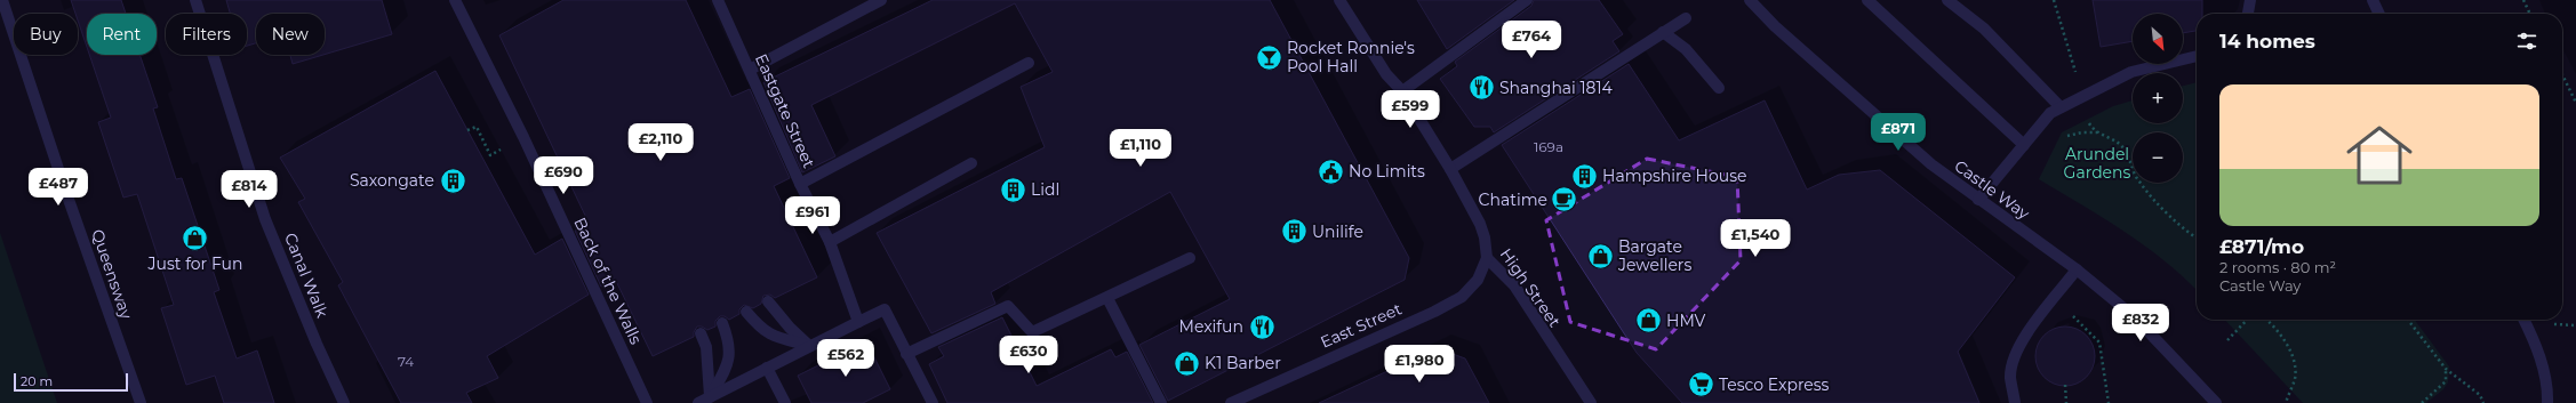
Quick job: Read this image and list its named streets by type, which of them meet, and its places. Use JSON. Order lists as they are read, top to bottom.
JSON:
{
  "streets": {
    "street": [
      "Eastgate Street",
      "Castle Way",
      "Queensway",
      "Canal Walk",
      "Back of the Walls",
      "High Street",
      "East Street"
    ]
  },
  "crossings": [
    ["High Street", "East Street"]
  ],
  "parks": ["Arundel Gardens"],
  "places": {
    "bar": ["Rocket Ronnie's Pool Hall"],
    "restaurant": ["Shanghai 1814", "Mexifun"],
    "public building": ["No Limits"],
    "building": [
      "Hampshire House",
      "Saxongate",
      "Lidl",
      "Unilife"
    ],
    "cafe": ["Chatime"],
    "shop": [
      "Just for Fun",
      "Bargate Jewellers",
      "HMV",
      "K1 Barber"
    ],
    "supermarket": ["Tesco Express"]
  },
  "house_numbers": ["169a", "74"],
  "scale_bar": "20 m",
  "north": "bottom right",
  "page": {
    "map_buttons": ["+", "−"],
    "chip": [
      "Buy",
      "Rent",
      "Filters",
      "New"
    ],
    "heading": "14 homes",
    "price": [
      "£764",
      "£599",
      "£871",
      "£2,110",
      "£1,110",
      "£690",
      "£487",
      "£814",
      "£961",
      "£1,540",
      "£832",
      "£630",
      "£562",
      "£1,980"
    ],
    "list": [
      {
        "name": "£871/mo",
        "note": "2 rooms · 80 m² · Castle Way"
      }
    ],
    "scale": "20 m"
  }
}
